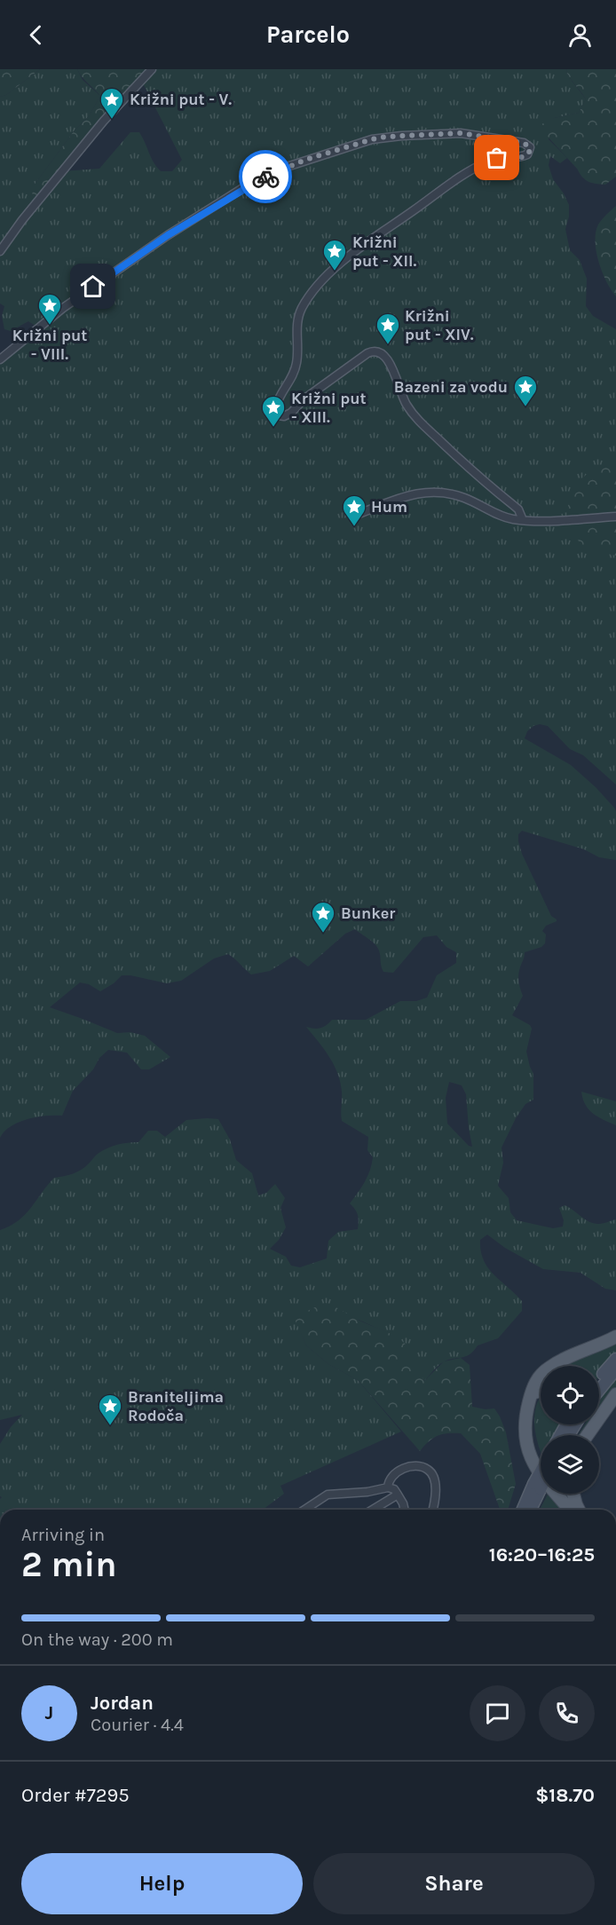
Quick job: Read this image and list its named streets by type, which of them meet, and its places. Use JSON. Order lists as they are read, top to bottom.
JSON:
{
  "places": {
    "place": [
      "Križni put - V.",
      "Križni put - XII.",
      "Križni put - VIII.",
      "Križni put - XIV.",
      "Bazeni za vodu",
      "Križni put - XIII.",
      "Hum",
      "Bunker",
      "Braniteljima Rodoča"
    ]
  },
  "page": {
    "header": "Parcelo",
    "heading": ["2 min", "Arriving in", "16:20–16:25"],
    "panel": [
      "Jordan",
      "Courier · 4.4",
      "Order #7295",
      "$18.70"
    ],
    "bar": "On the way · 200 m",
    "round": "J",
    "buttons": ["Help", "Share"]
  }
}
